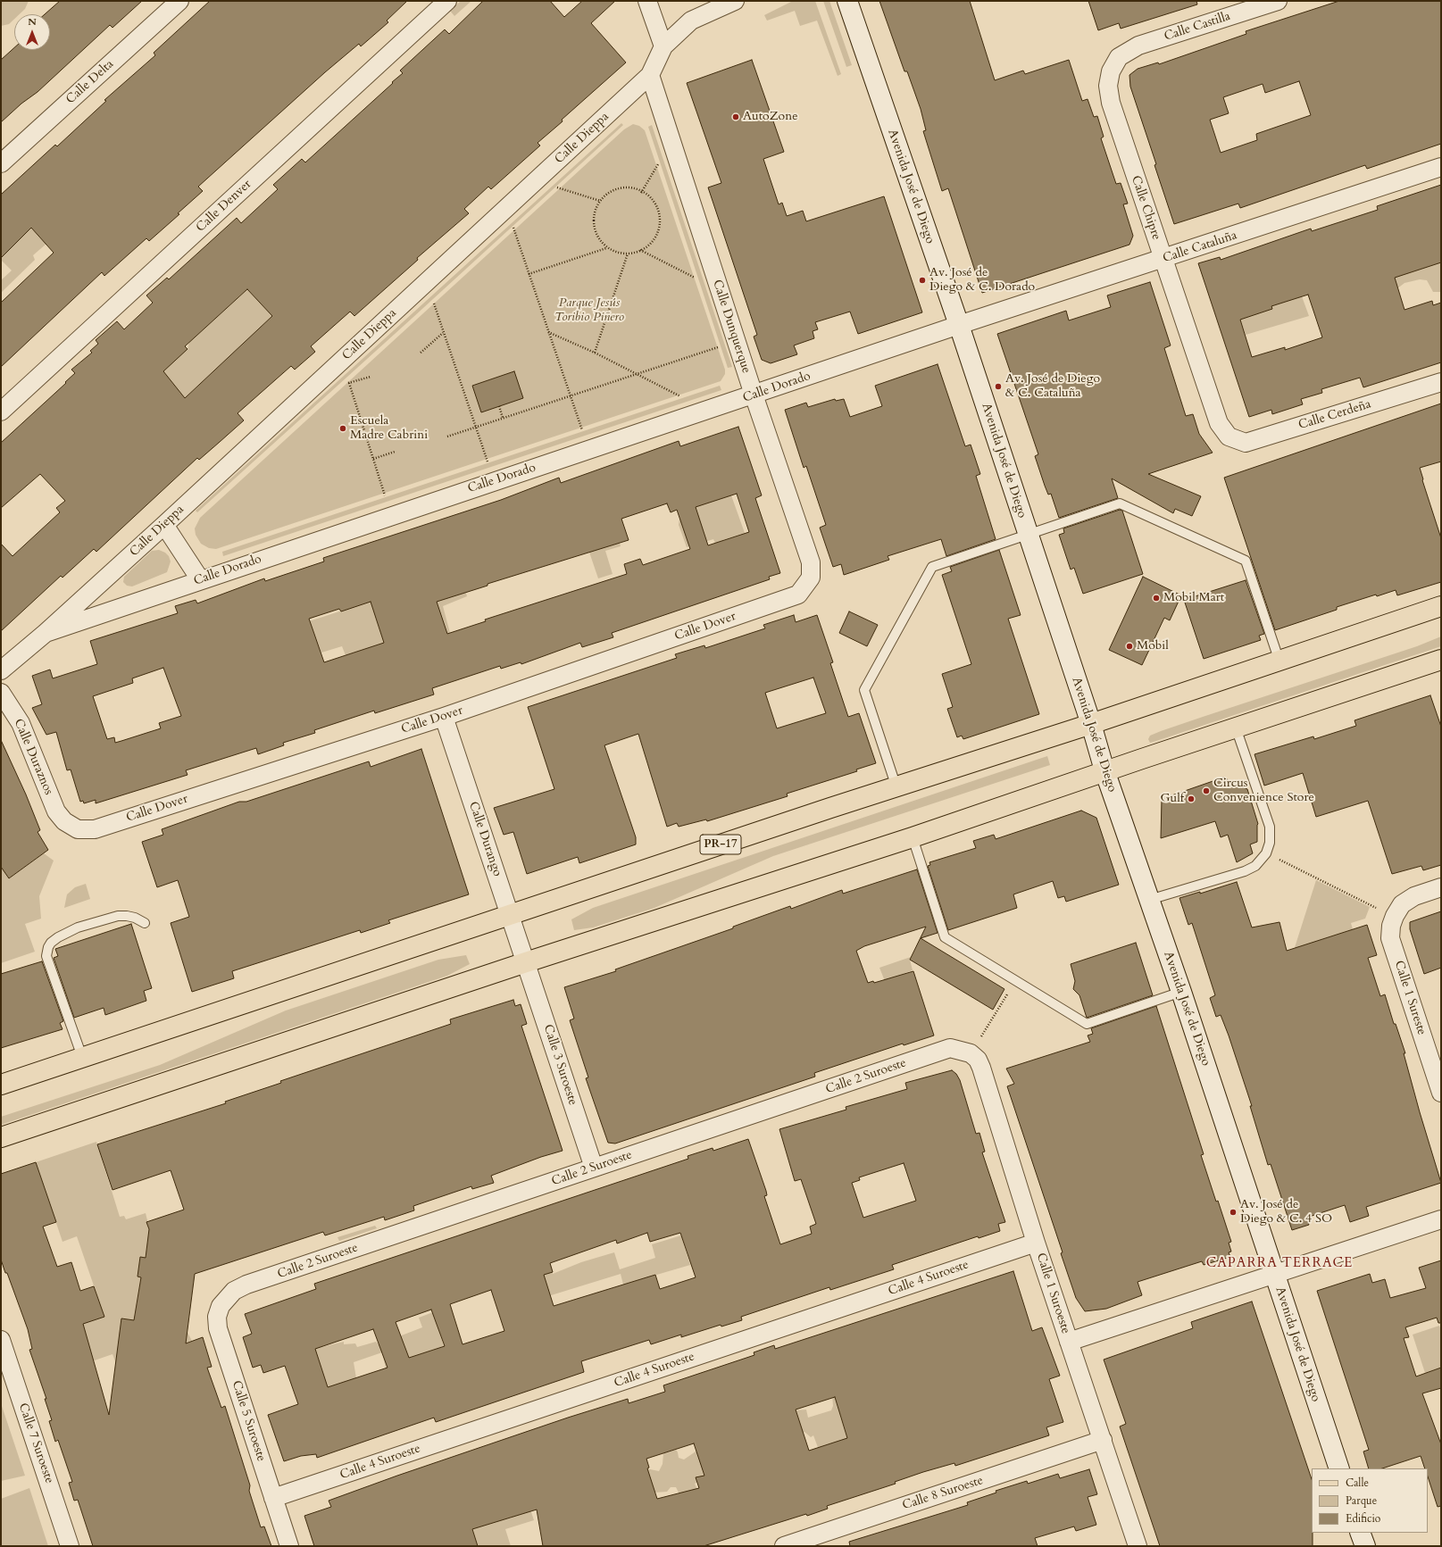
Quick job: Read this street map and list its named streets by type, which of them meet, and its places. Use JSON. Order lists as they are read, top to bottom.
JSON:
{
  "streets": {
    "main road": ["Avenida José de Diego", "PR-17"],
    "street": [
      "Calle Castilla",
      "Calle Delta",
      "Calle Dieppa",
      "Calle Denver",
      "Calle Chipre",
      "Calle Cataluña",
      "Calle Dunquerque",
      "Calle Dorado",
      "Calle Cerdeña",
      "Calle Dover",
      "Calle Duraznos",
      "Calle Durango",
      "Calle 1 Sureste",
      "Calle 3 Suroeste",
      "Calle 2 Suroeste",
      "Calle 4 Suroeste",
      "Calle 1 Suroeste",
      "Calle 5 Suroeste",
      "Calle 7 Suroeste",
      "Calle 8 Suroeste"
    ]
  },
  "crossings": [
    ["Calle Castilla", "Calle Chipre"],
    ["Calle Dieppa", "Calle Dunquerque"],
    ["Calle Dieppa", "Calle Dorado"],
    ["Avenida José de Diego", "Calle Cataluña"],
    ["Avenida José de Diego", "Calle Dorado"],
    ["Avenida José de Diego", "PR-17"],
    ["Calle Chipre", "Calle Cataluña"],
    ["Calle Chipre", "Calle Cerdeña"],
    ["Calle Cataluña", "Calle Dorado"],
    ["Calle Dunquerque", "Calle Dorado"],
    ["Calle Dunquerque", "Calle Dover"],
    ["Calle Dover", "Calle Duraznos"],
    ["Calle Dover", "Calle Durango"],
    ["Calle Durango", "PR-17"],
    ["Calle Durango", "Calle 3 Suroeste"],
    ["Calle 3 Suroeste", "Calle 2 Suroeste"],
    ["Calle 2 Suroeste", "Calle 1 Suroeste"],
    ["Calle 2 Suroeste", "Calle 5 Suroeste"],
    ["Calle 4 Suroeste", "Calle 1 Suroeste"],
    ["Calle 4 Suroeste", "Calle 5 Suroeste"],
    ["Calle 1 Suroeste", "Calle 8 Suroeste"]
  ],
  "districts": ["CAPARRA TERRACE"],
  "parks": ["Parque Jesús Toribio Piñero"],
  "places": [
    "AutoZone",
    "Av. José de Diego & C. Dorado",
    "Av. José de Diego & C. Cataluña",
    "Escuela Madre Cabrini",
    "Mobil Mart",
    "Mobil",
    "Circus Convenience Store",
    "Gulf",
    "Av. José de Diego & C. 4 SO"
  ],
  "legend": ["Calle", "Parque", "Edificio"],
  "north": "top"
}
